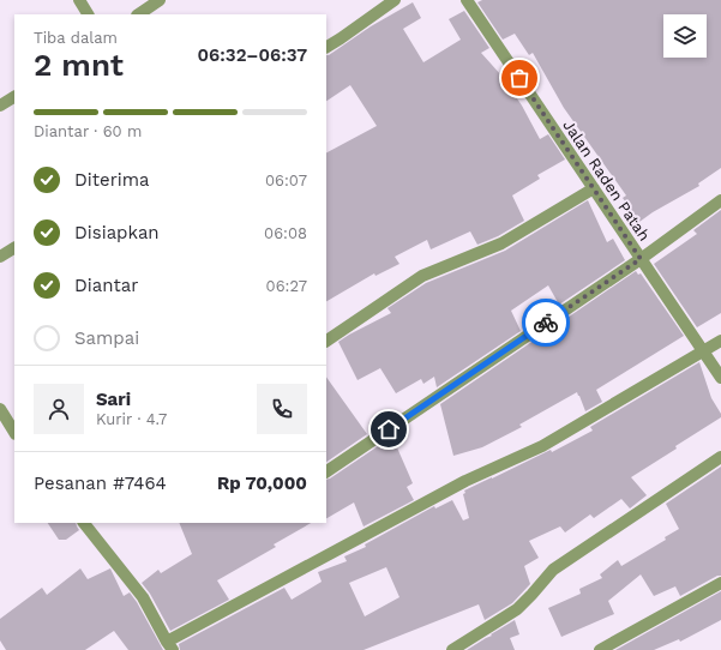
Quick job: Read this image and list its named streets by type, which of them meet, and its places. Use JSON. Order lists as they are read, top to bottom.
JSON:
{
  "streets": {
    "street": ["Jalan Raden Patah"]
  },
  "page": {
    "heading": ["2 mnt", "Tiba dalam", "06:32–06:37"],
    "panel": [
      "Sari",
      "Kurir · 4.7",
      "Pesanan #7464",
      "Rp 70,000"
    ],
    "bar": "Diantar · 60 m",
    "list": [
      ["Diterima", "06:07"],
      ["Disiapkan", "06:08"],
      ["Diantar", "06:27"],
      "Sampai"
    ]
  }
}
